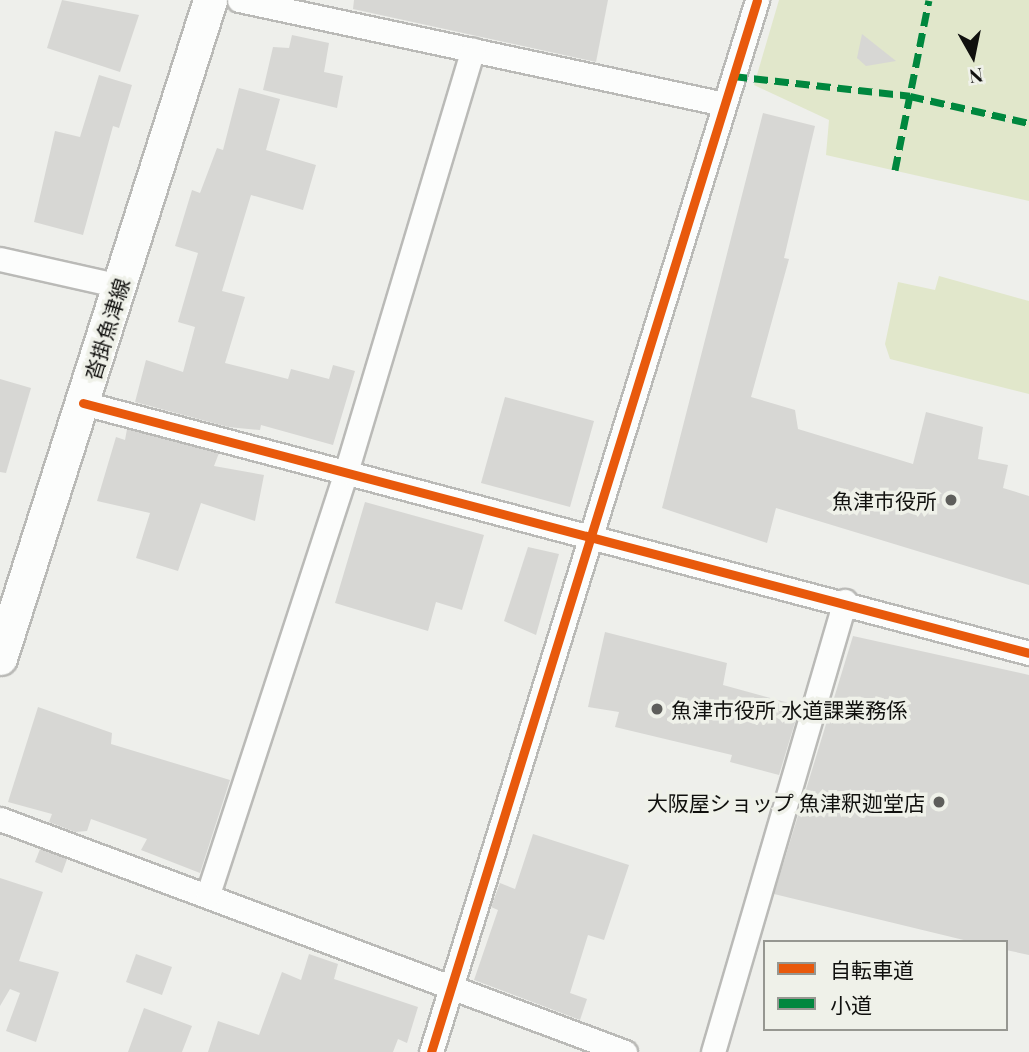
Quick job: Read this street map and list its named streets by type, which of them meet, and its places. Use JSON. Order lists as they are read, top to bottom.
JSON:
{
  "streets": {
    "main road": ["沓掛魚津線"]
  },
  "places": ["魚津市役所", "魚津市役所 水道課業務係", "大阪屋ショップ 魚津釈迦堂店"],
  "legend": ["自転車道", "小道"],
  "north": "bottom"
}
